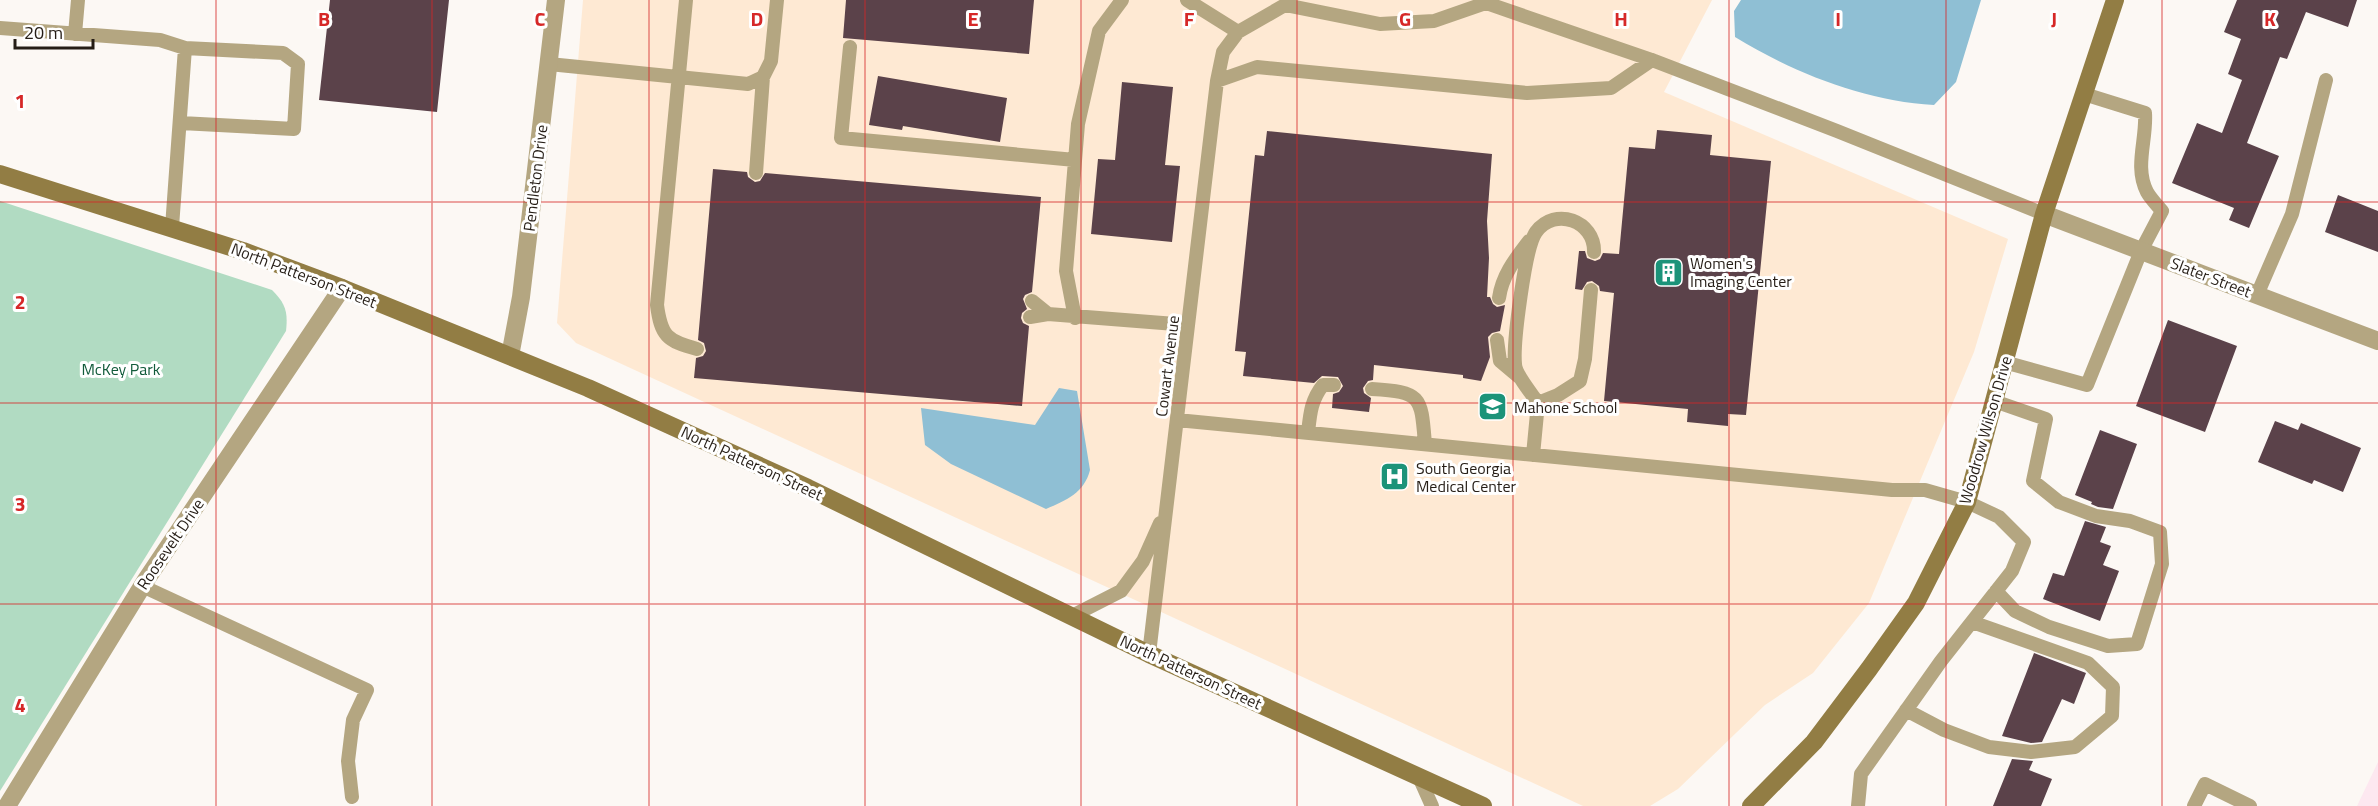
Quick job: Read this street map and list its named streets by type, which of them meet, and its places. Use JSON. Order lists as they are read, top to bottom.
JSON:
{
  "streets": {
    "main road": ["North Patterson Street", "Woodrow Wilson Drive"],
    "street": ["Pendleton Drive", "Slater Street", "Roosevelt Drive"],
    "lane": ["Cowart Avenue"]
  },
  "crossings": [
    ["Pendleton Drive", "North Patterson Street"],
    ["North Patterson Street", "Cowart Avenue"],
    ["North Patterson Street", "Roosevelt Drive"],
    ["Slater Street", "Woodrow Wilson Drive"]
  ],
  "parks": ["McKey Park"],
  "places": {
    "building": ["Women's Imaging Center"],
    "school or university": ["Mahone School"],
    "hospital": ["South Georgia Medical Center"]
  },
  "scale_bar": "20 m",
  "grid": {
    "columns": [
      "B",
      "C",
      "D",
      "E",
      "F",
      "G",
      "H",
      "I",
      "J",
      "K"
    ],
    "rows": [
      "1",
      "2",
      "3",
      "4"
    ]
  }
}
